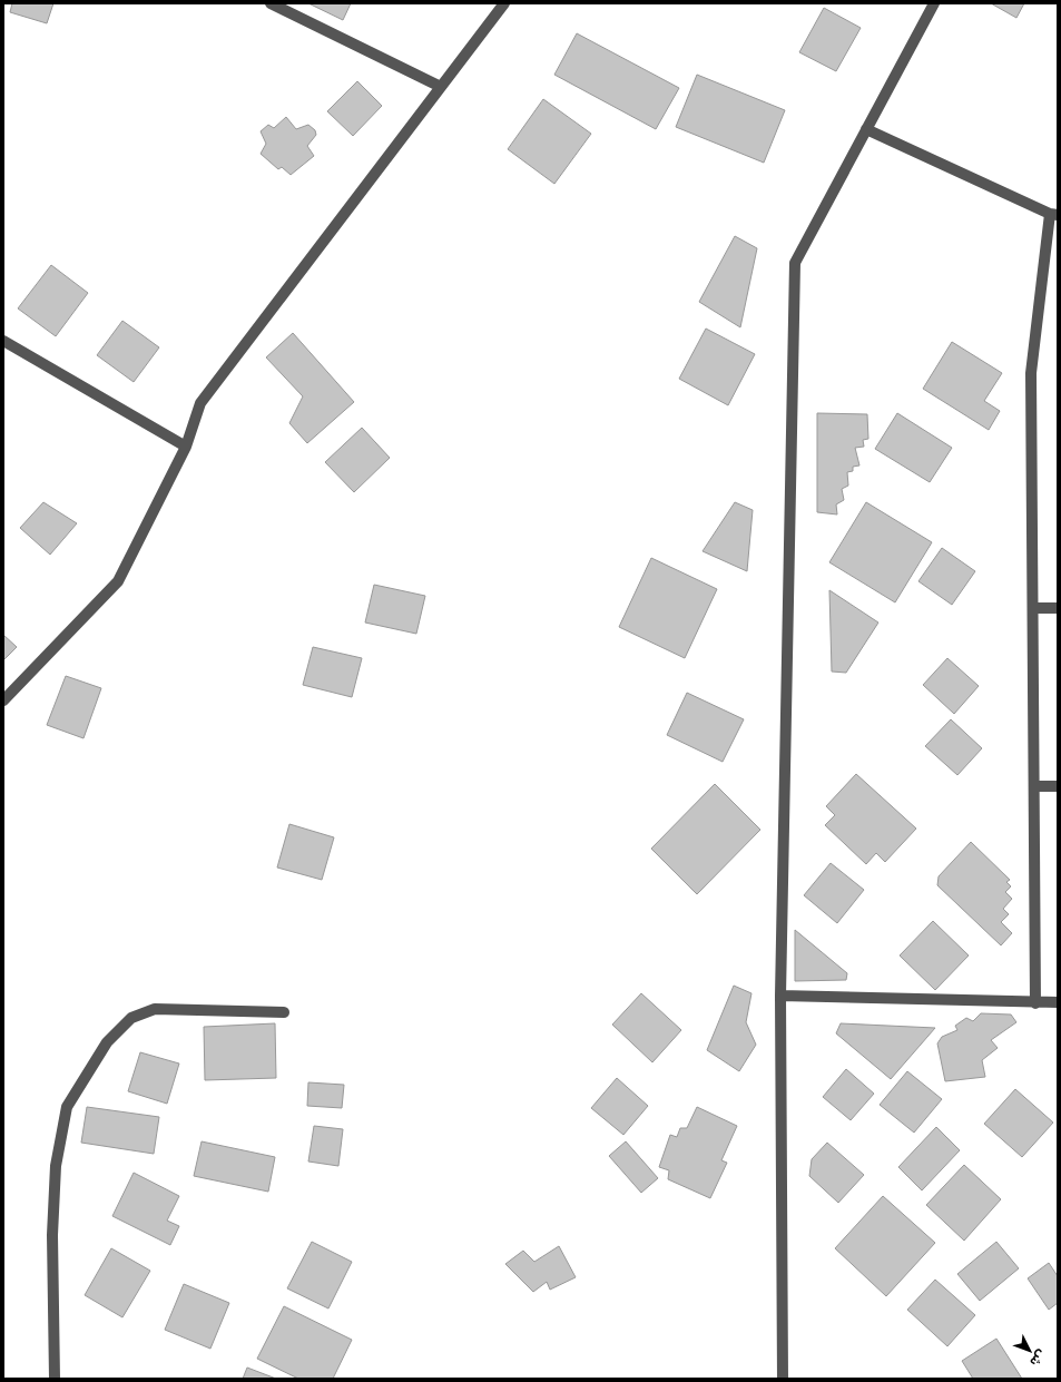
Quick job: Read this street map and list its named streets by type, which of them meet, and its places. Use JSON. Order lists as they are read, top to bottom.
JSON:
{
  "north": "bottom right"
}
